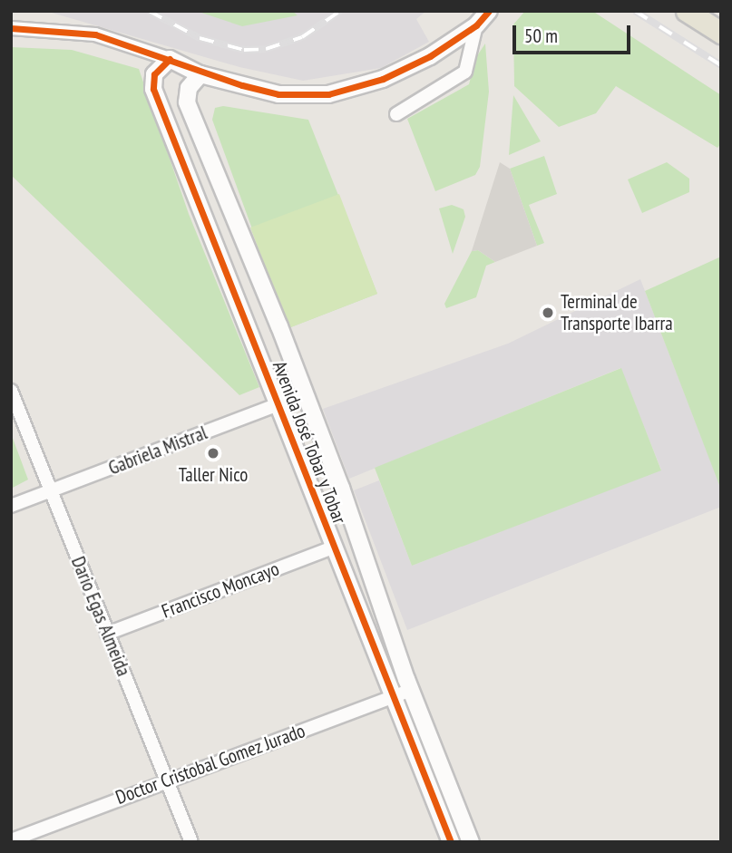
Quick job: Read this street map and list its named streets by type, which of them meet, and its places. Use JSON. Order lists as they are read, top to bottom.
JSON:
{
  "streets": {
    "street": [
      "Avenida José Tobar y Tobar",
      "Gabriela Mistral",
      "Francisco Moncayo",
      "Dario Egas Almeida",
      "Doctor Cristobal Gomez Jurado"
    ]
  },
  "crossings": [
    ["Avenida José Tobar y Tobar", "Gabriela Mistral"],
    ["Avenida José Tobar y Tobar", "Francisco Moncayo"],
    ["Avenida José Tobar y Tobar", "Doctor Cristobal Gomez Jurado"],
    ["Gabriela Mistral", "Dario Egas Almeida"],
    ["Francisco Moncayo", "Dario Egas Almeida"],
    ["Dario Egas Almeida", "Doctor Cristobal Gomez Jurado"]
  ],
  "places": ["Terminal de Transporte Ibarra", "Taller Nico"],
  "scale_bar": "50 m"
}
